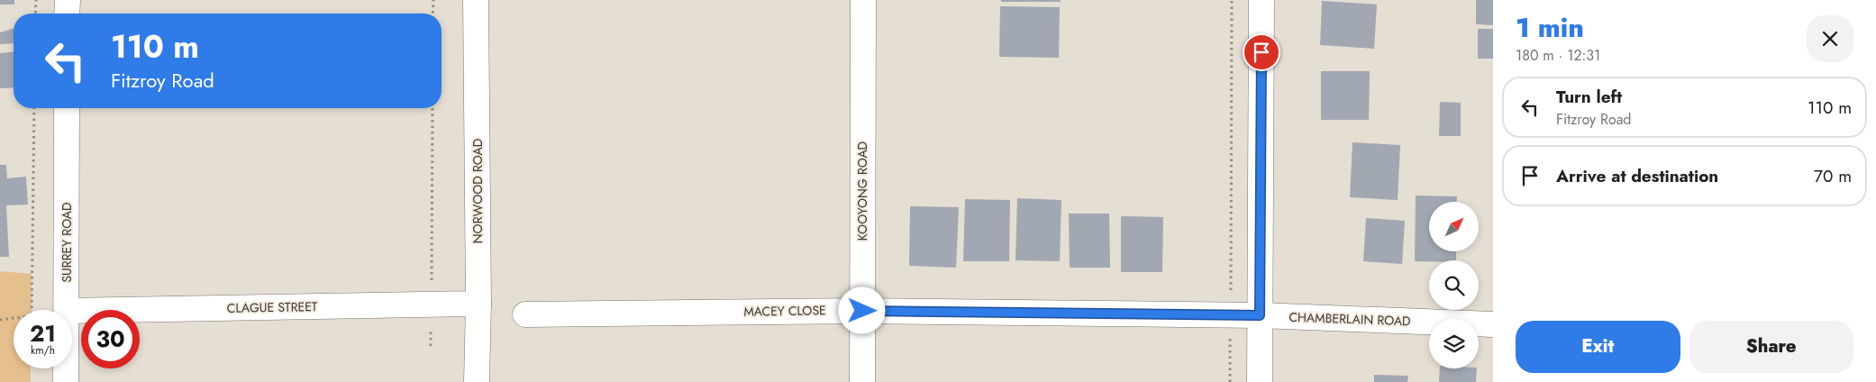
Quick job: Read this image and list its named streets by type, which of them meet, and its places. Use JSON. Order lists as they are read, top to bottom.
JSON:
{
  "streets": {
    "street": [
      "NORWOOD ROAD",
      "KOOYONG ROAD",
      "SURREY ROAD",
      "CLAGUE STREET",
      "MACEY CLOSE",
      "CHAMBERLAIN ROAD"
    ]
  },
  "crossings": [
    ["NORWOOD ROAD", "CLAGUE STREET"],
    ["KOOYONG ROAD", "MACEY CLOSE"],
    ["MACEY CLOSE", "CHAMBERLAIN ROAD"]
  ],
  "north": "top right",
  "page": {
    "heading": ["1 min", "180 m · 12:31"],
    "turn": ["110 m", "Fitzroy Road"],
    "list": [
      {
        "name": "Turn left",
        "note": "Fitzroy Road",
        "value": "110 m"
      },
      {
        "name": "Arrive at destination",
        "value": "70 m"
      }
    ],
    "speed": "21 km/h",
    "limit": "30",
    "buttons": ["Exit", "Share"]
  }
}
